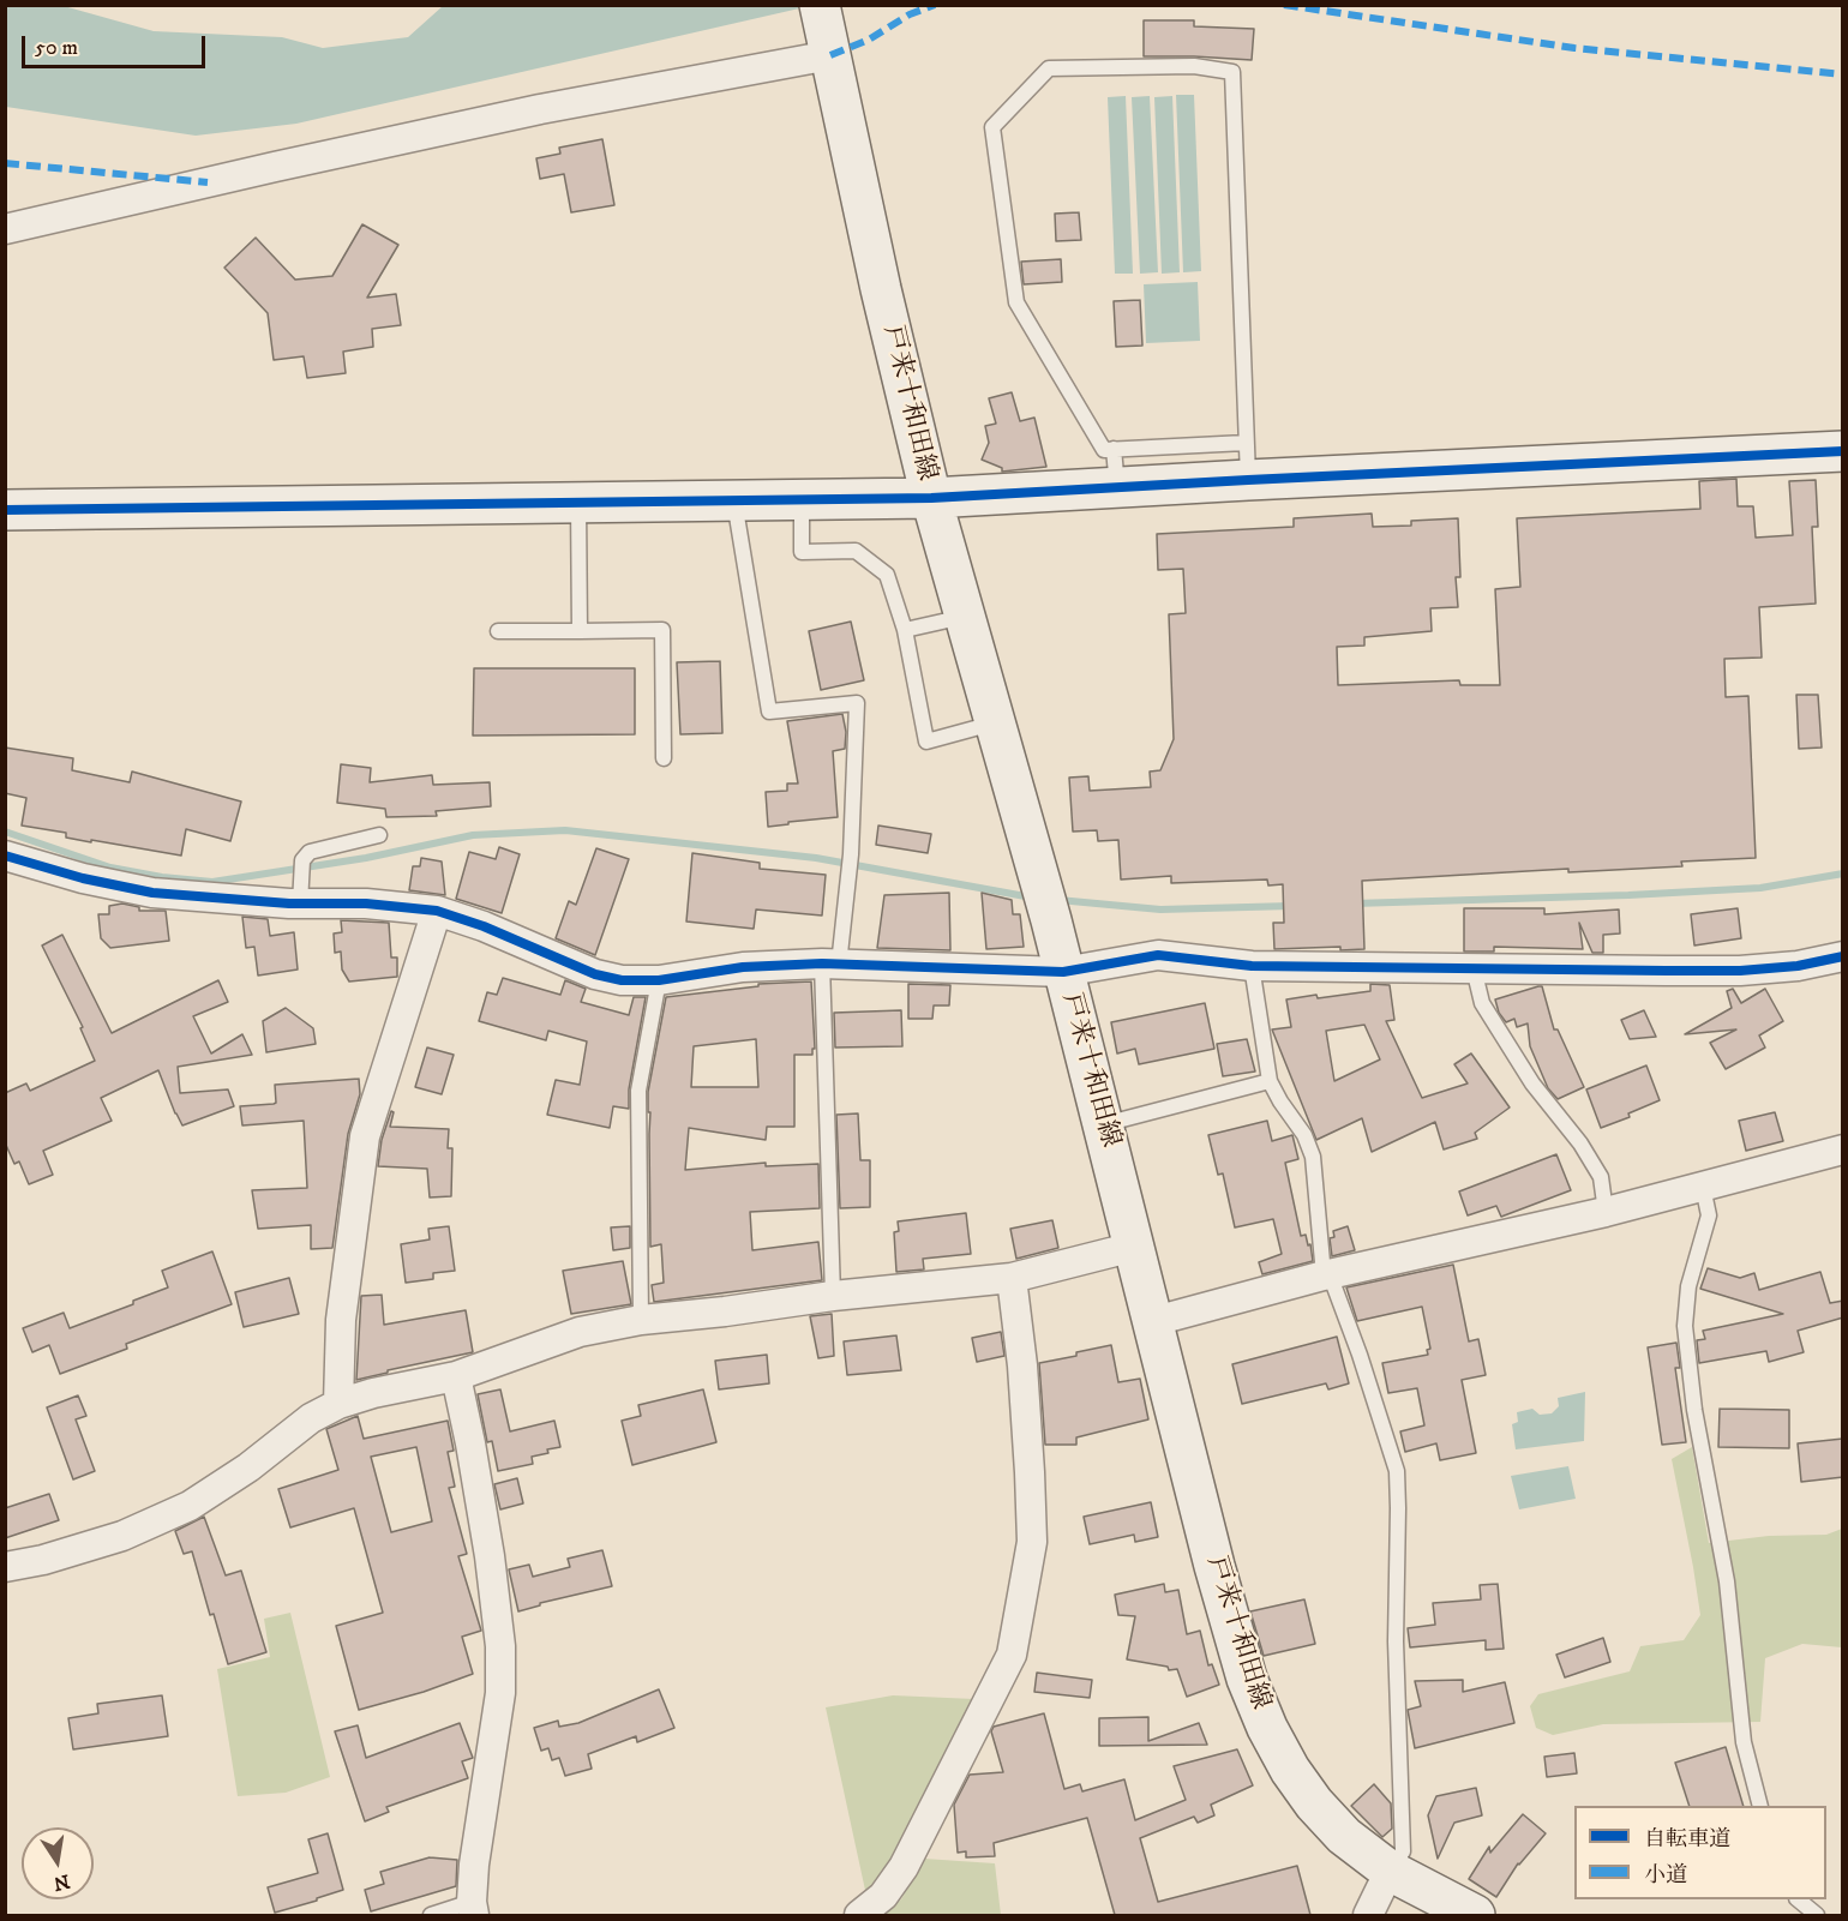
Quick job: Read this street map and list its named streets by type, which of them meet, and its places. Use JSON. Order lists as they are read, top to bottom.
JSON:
{
  "streets": {
    "main road": ["戸来十和田線"]
  },
  "legend": ["自転車道", "小道"],
  "scale_bar": "50 m",
  "north": "bottom"
}
